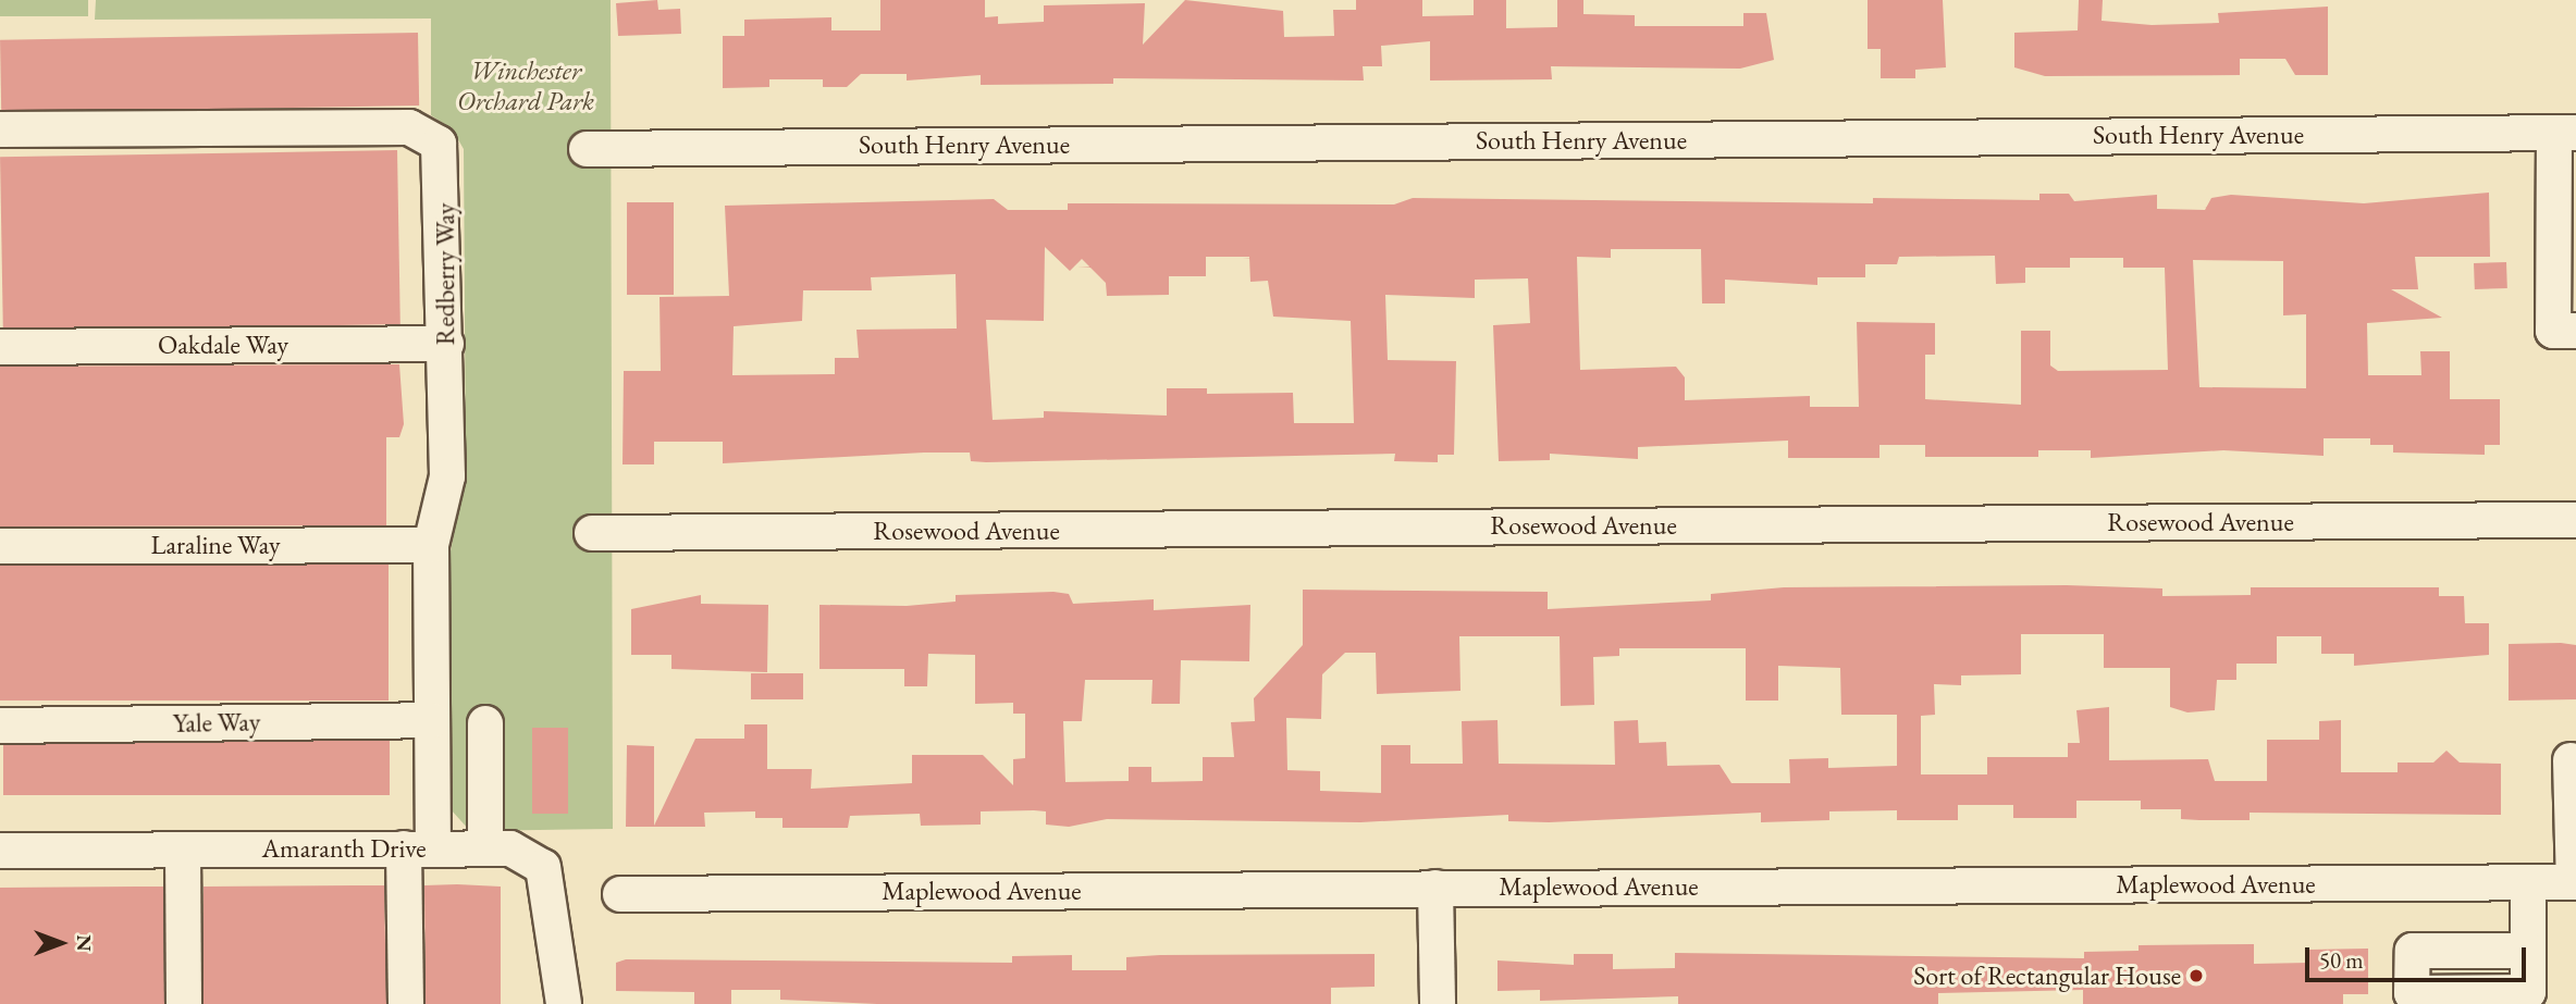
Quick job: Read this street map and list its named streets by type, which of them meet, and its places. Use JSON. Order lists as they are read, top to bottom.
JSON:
{
  "streets": {
    "street": [
      "South Henry Avenue",
      "Redberry Way",
      "Oakdale Way",
      "Rosewood Avenue",
      "Laraline Way",
      "Yale Way",
      "Amaranth Drive",
      "Maplewood Avenue"
    ]
  },
  "crossings": [
    ["Redberry Way", "Oakdale Way"],
    ["Redberry Way", "Laraline Way"],
    ["Redberry Way", "Yale Way"],
    ["Redberry Way", "Amaranth Drive"]
  ],
  "parks": ["Winchester Orchard Park"],
  "places": ["Sort of Rectangular House"],
  "scale_bar": "50 m",
  "north": "right"
}
